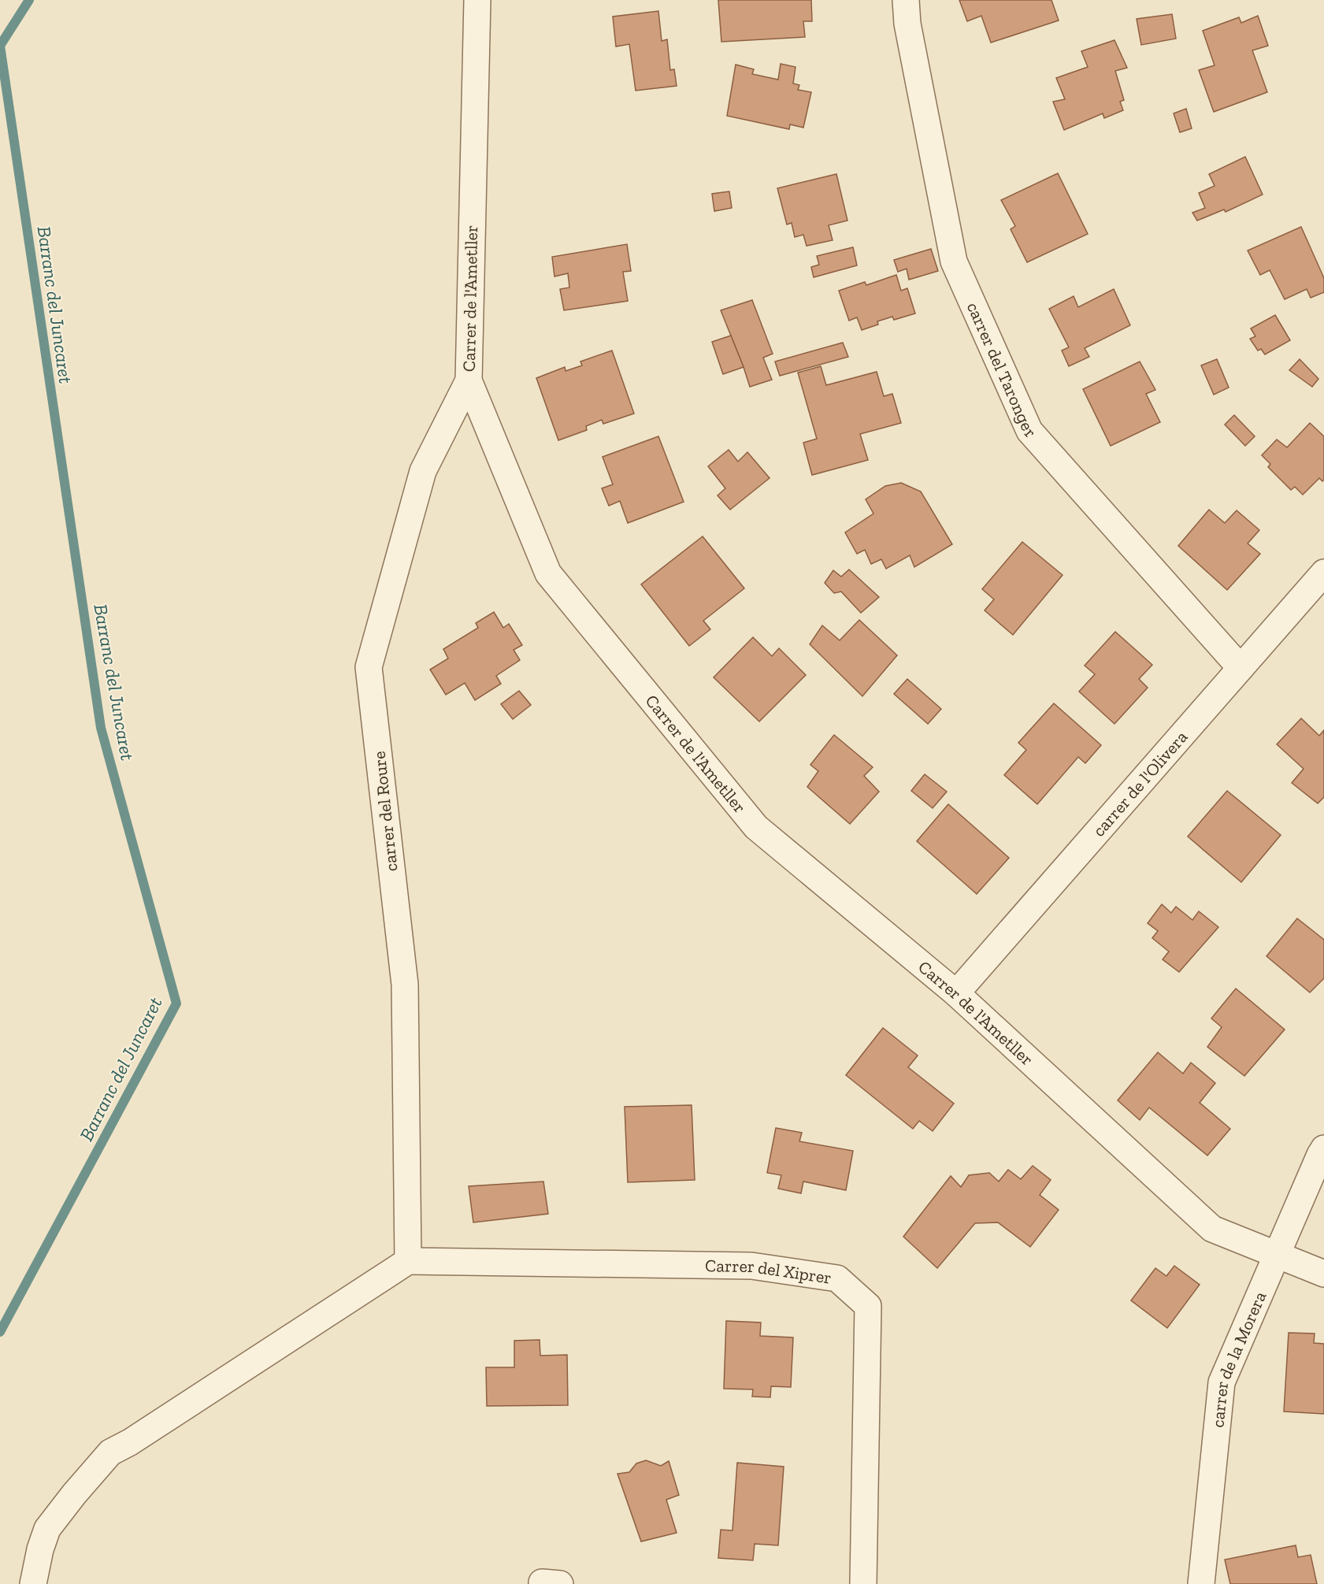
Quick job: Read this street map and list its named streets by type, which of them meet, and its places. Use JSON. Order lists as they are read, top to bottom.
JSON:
{
  "streets": {
    "street": [
      "Carrer de l'Ametller",
      "carrer del Taronger",
      "carrer de l'Olivera",
      "carrer del Roure",
      "Carrer del Xiprer",
      "carrer de la Morera"
    ]
  },
  "crossings": [
    ["Carrer de l'Ametller", "carrer de l'Olivera"],
    ["Carrer de l'Ametller", "carrer del Roure"],
    ["Carrer de l'Ametller", "carrer de la Morera"],
    ["carrer del Taronger", "carrer de l'Olivera"],
    ["carrer del Roure", "Carrer del Xiprer"]
  ],
  "water": ["Barranc del Juncaret"]
}
